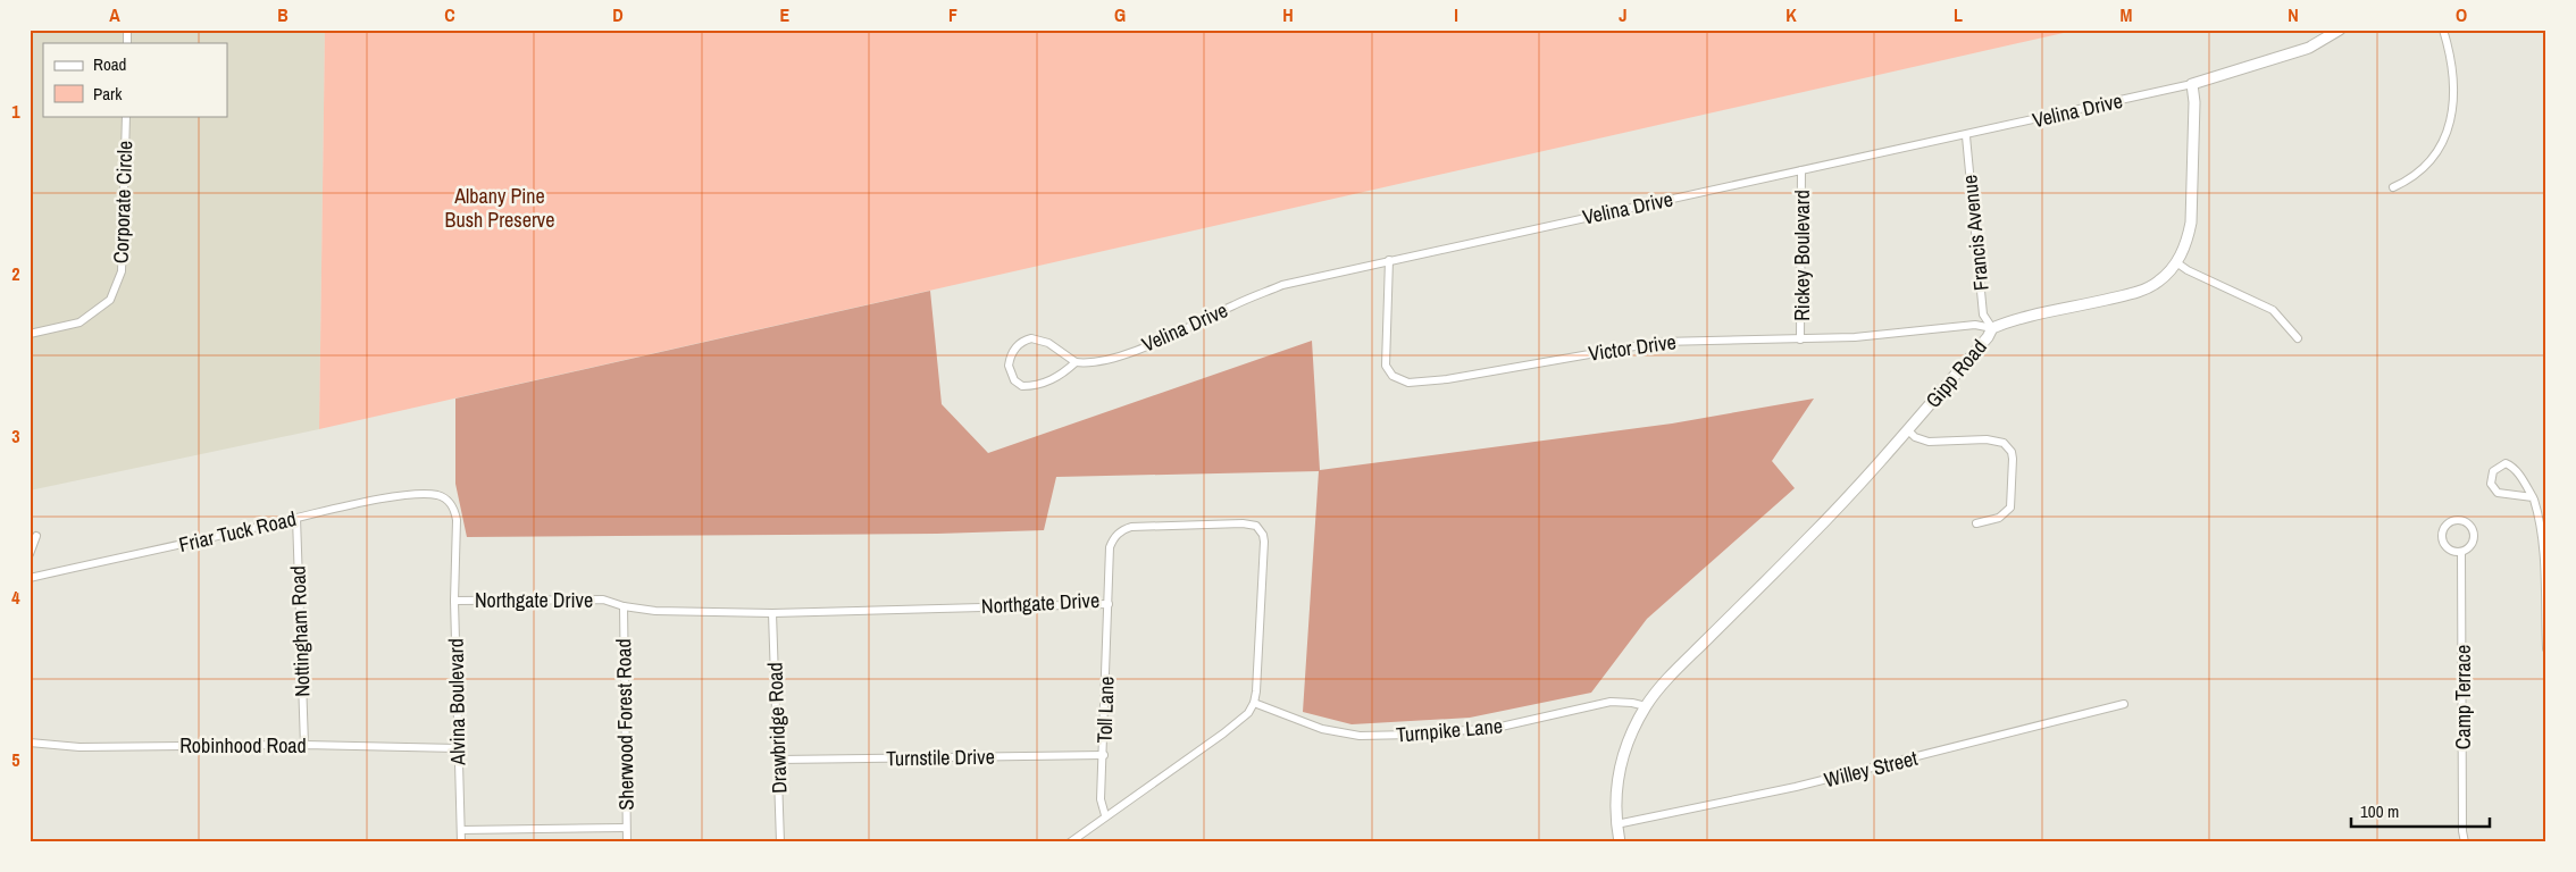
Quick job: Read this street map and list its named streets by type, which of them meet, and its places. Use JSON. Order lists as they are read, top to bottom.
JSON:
{
  "streets": {
    "street": [
      "Velina Drive",
      "Corporate Circle",
      "Francis Avenue",
      "Rickey Boulevard",
      "Victor Drive",
      "Gipp Road",
      "Friar Tuck Road",
      "Northgate Drive",
      "Nottingham Road",
      "Camp Terrace",
      "Alvina Boulevard",
      "Toll Lane",
      "Sherwood Forest Road",
      "Drawbridge Road",
      "Turnpike Lane",
      "Robinhood Road",
      "Turnstile Drive",
      "Willey Street"
    ]
  },
  "crossings": [
    ["Velina Drive", "Francis Avenue"],
    ["Velina Drive", "Rickey Boulevard"],
    ["Velina Drive", "Victor Drive"],
    ["Velina Drive", "Gipp Road"],
    ["Francis Avenue", "Victor Drive"],
    ["Francis Avenue", "Gipp Road"],
    ["Rickey Boulevard", "Victor Drive"],
    ["Victor Drive", "Gipp Road"],
    ["Gipp Road", "Turnpike Lane"],
    ["Gipp Road", "Willey Street"],
    ["Friar Tuck Road", "Nottingham Road"],
    ["Friar Tuck Road", "Alvina Boulevard"],
    ["Northgate Drive", "Alvina Boulevard"],
    ["Northgate Drive", "Toll Lane"],
    ["Northgate Drive", "Sherwood Forest Road"],
    ["Northgate Drive", "Drawbridge Road"],
    ["Northgate Drive", "Turnpike Lane"],
    ["Nottingham Road", "Robinhood Road"],
    ["Alvina Boulevard", "Robinhood Road"],
    ["Toll Lane", "Turnstile Drive"],
    ["Drawbridge Road", "Turnstile Drive"]
  ],
  "parks": ["Albany Pine Bush Preserve"],
  "legend": ["Road", "Park"],
  "scale_bar": "100 m",
  "grid": {
    "columns": [
      "A",
      "B",
      "C",
      "D",
      "E",
      "F",
      "G",
      "H",
      "I",
      "J",
      "K",
      "L",
      "M",
      "N",
      "O"
    ],
    "rows": [
      "1",
      "2",
      "3",
      "4",
      "5"
    ]
  }
}
